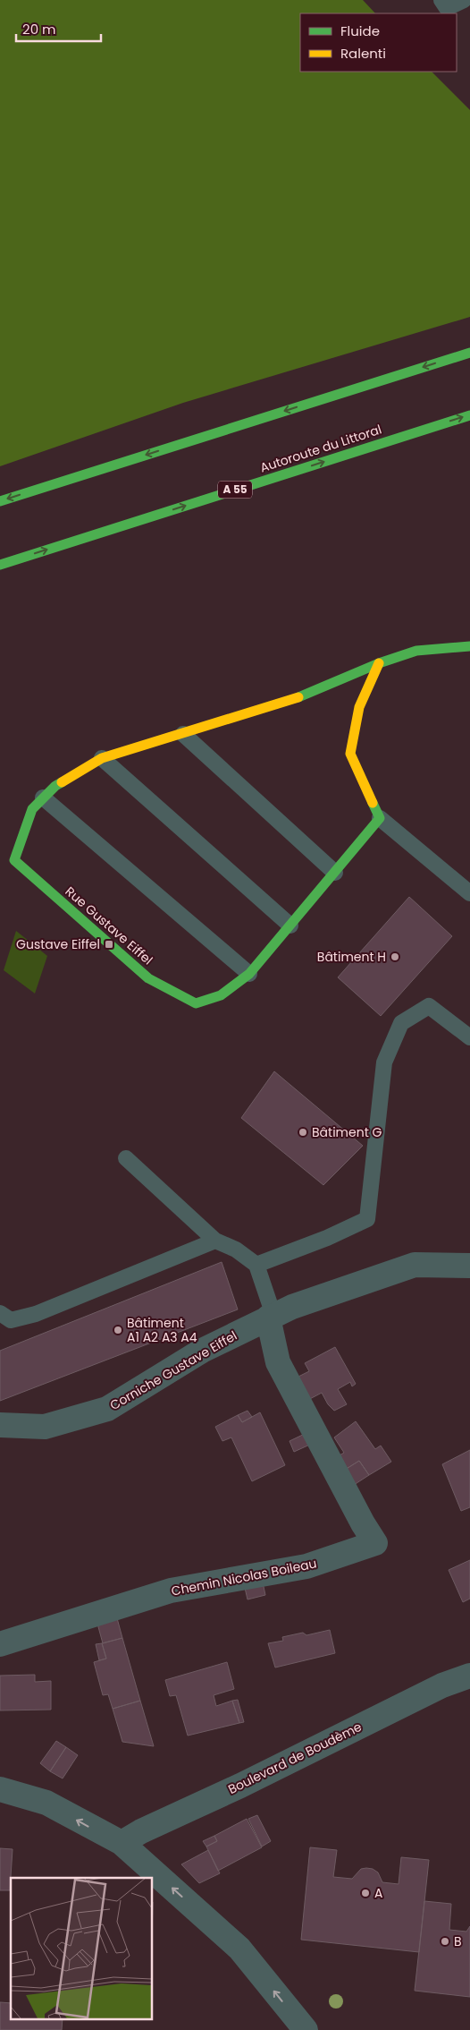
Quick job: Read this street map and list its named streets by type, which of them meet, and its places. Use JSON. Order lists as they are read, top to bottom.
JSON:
{
  "streets": {
    "main road": ["Autoroute du Littoral", "A 55", "Rue Gustave Eiffel"],
    "street": ["Corniche Gustave Eiffel", "Chemin Nicolas Boileau", "Boulevard de Boudème"]
  },
  "crossings": [
    ["Corniche Gustave Eiffel", "Chemin Nicolas Boileau"]
  ],
  "places": {
    "transit": ["Gustave Eiffel"],
    "other": [
      "Bâtiment H",
      "Bâtiment G",
      "Bâtiment A1 A2 A3 A4",
      "A",
      "B"
    ]
  },
  "legend": ["Fluide", "Ralenti"],
  "scale_bar": "20 m"
}
